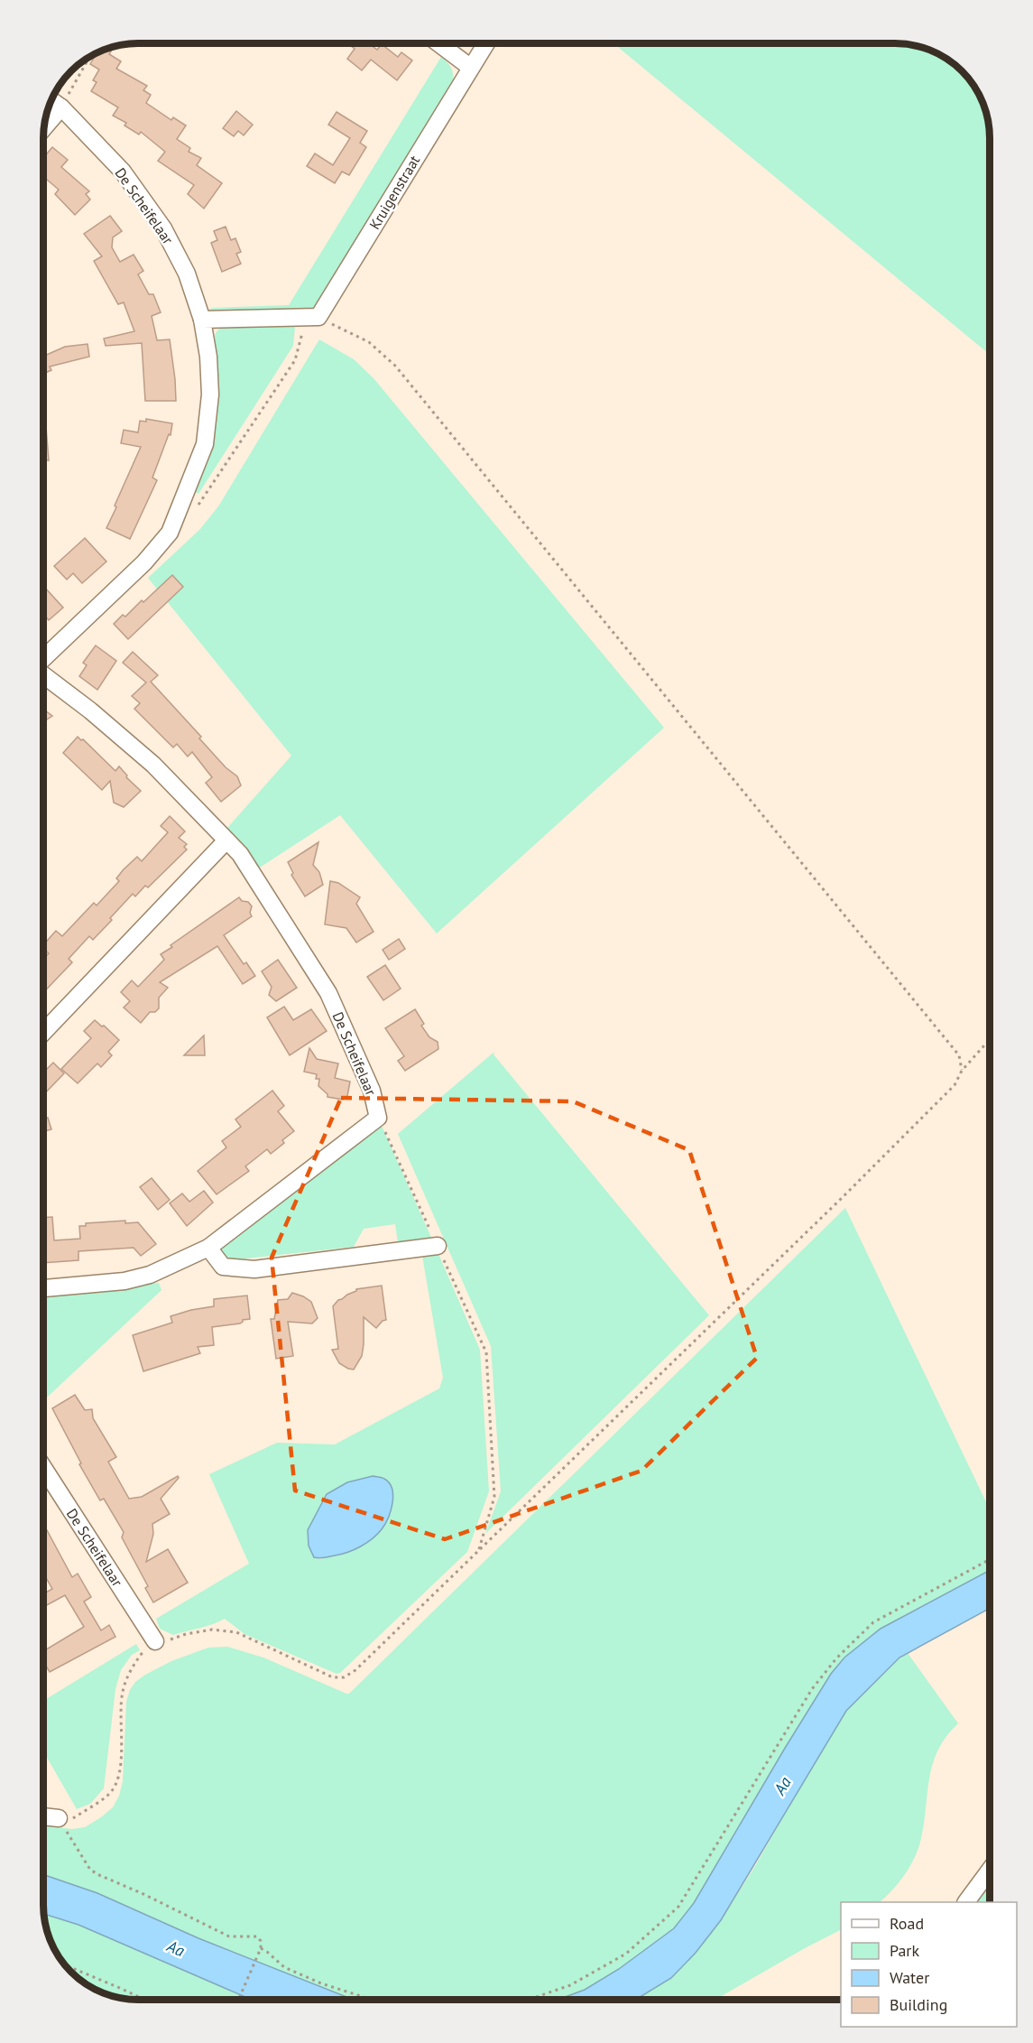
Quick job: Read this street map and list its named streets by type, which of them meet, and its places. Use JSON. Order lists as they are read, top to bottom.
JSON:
{
  "streets": {
    "street": ["Kruigenstraat", "De Scheifelaar"]
  },
  "water": ["Aa"],
  "legend": [
    "Road",
    "Park",
    "Water",
    "Building"
  ]
}
